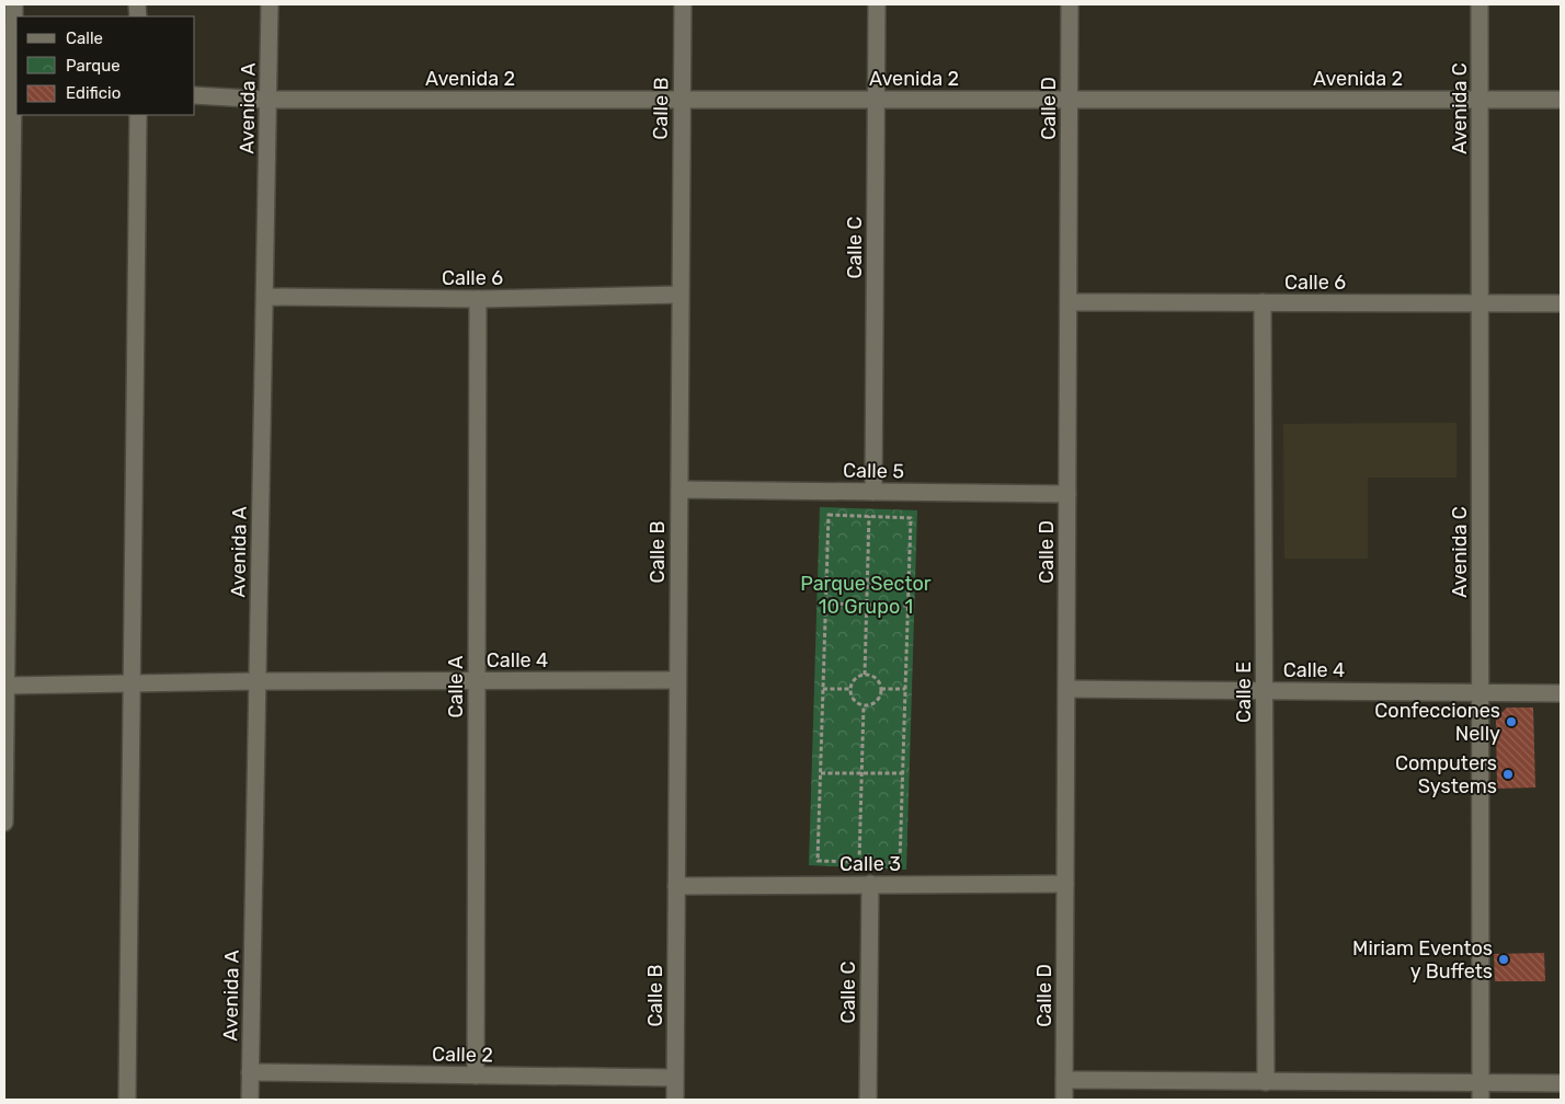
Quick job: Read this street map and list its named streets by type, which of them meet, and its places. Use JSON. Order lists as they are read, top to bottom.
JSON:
{
  "streets": {
    "street": [
      "Avenida 2",
      "Avenida A",
      "Calle B",
      "Calle D",
      "Avenida C",
      "Calle C",
      "Calle 6",
      "Calle 5",
      "Calle 4",
      "Calle A",
      "Calle E",
      "Calle 3",
      "Calle 2"
    ]
  },
  "crossings": [
    ["Avenida 2", "Avenida A"],
    ["Avenida 2", "Calle B"],
    ["Avenida 2", "Calle D"],
    ["Avenida 2", "Avenida C"],
    ["Avenida 2", "Calle C"],
    ["Avenida A", "Calle 6"],
    ["Avenida A", "Calle 4"],
    ["Avenida A", "Calle 2"],
    ["Calle B", "Calle 6"],
    ["Calle B", "Calle 5"],
    ["Calle B", "Calle 4"],
    ["Calle B", "Calle 3"],
    ["Calle B", "Calle 2"],
    ["Calle D", "Calle 6"],
    ["Calle D", "Calle 5"],
    ["Calle D", "Calle 4"],
    ["Calle D", "Calle 3"],
    ["Avenida C", "Calle 6"],
    ["Avenida C", "Calle 4"],
    ["Calle C", "Calle 5"],
    ["Calle C", "Calle 3"],
    ["Calle 6", "Calle A"],
    ["Calle 6", "Calle E"],
    ["Calle 4", "Calle A"],
    ["Calle 4", "Calle E"],
    ["Calle A", "Calle 2"]
  ],
  "parks": ["Parque Sector 10 Grupo 1"],
  "places": ["Confecciones Nelly", "Computers Systems", "Miriam Eventos y Buffets"],
  "legend": ["Calle", "Parque", "Edificio"]
}
